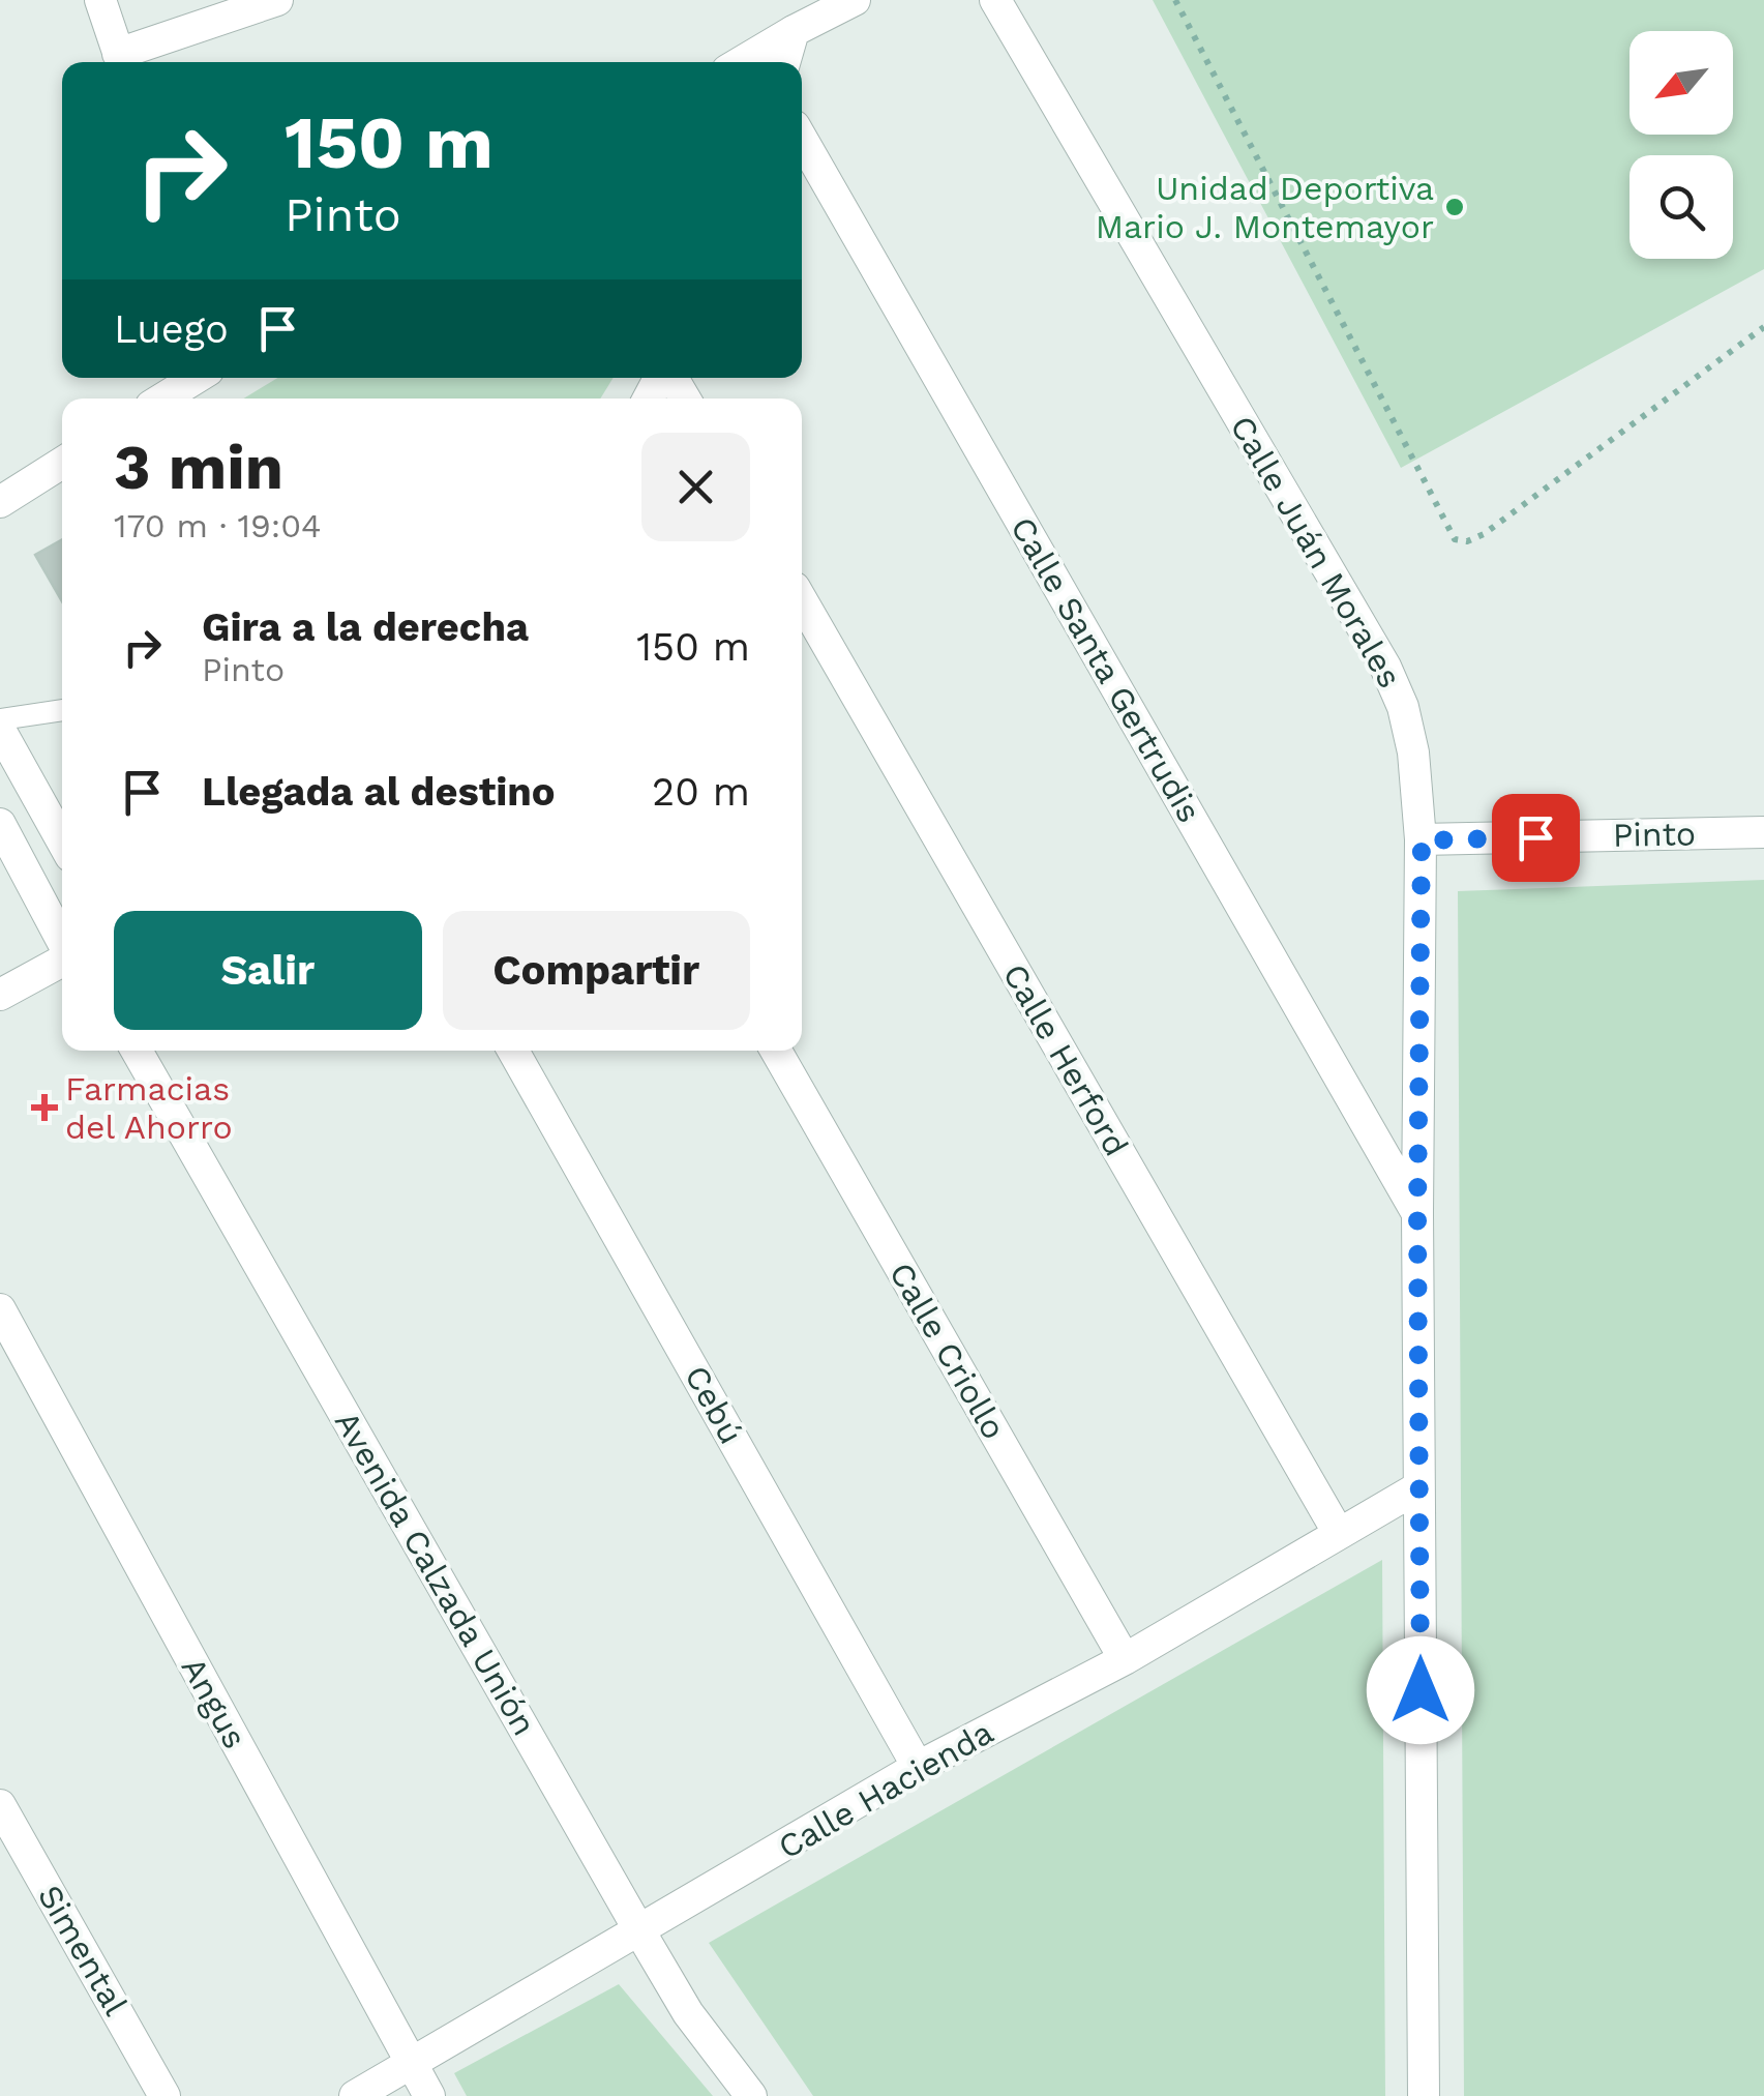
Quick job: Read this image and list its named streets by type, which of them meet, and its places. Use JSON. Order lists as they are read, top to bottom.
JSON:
{
  "streets": {
    "street": [
      "Calle Juán Morales",
      "Calle Santa Gertrudis",
      "Pinto",
      "Calle Herford",
      "Calle Criollo",
      "Cebú",
      "Avenida Calzada Unión",
      "Angus",
      "Calle Hacienda",
      "Simental"
    ]
  },
  "crossings": [
    ["Calle Juán Morales", "Calle Santa Gertrudis"],
    ["Calle Juán Morales", "Pinto"],
    ["Calle Juán Morales", "Calle Hacienda"],
    ["Calle Herford", "Calle Hacienda"],
    ["Calle Criollo", "Calle Hacienda"],
    ["Cebú", "Calle Hacienda"],
    ["Avenida Calzada Unión", "Calle Hacienda"],
    ["Angus", "Calle Hacienda"]
  ],
  "places": {
    "other": ["Unidad Deportiva Mario J. Montemayor"],
    "health": ["Farmacias del Ahorro"]
  },
  "north": "bottom left",
  "page": {
    "turn": ["150 m", "Pinto"],
    "then": "Luego",
    "heading": ["3 min", "170 m · 19:04"],
    "list": [
      {
        "name": "Gira a la derecha",
        "note": "Pinto",
        "value": "150 m"
      },
      {
        "name": "Llegada al destino",
        "value": "20 m"
      }
    ],
    "buttons": ["Salir", "Compartir"]
  }
}
